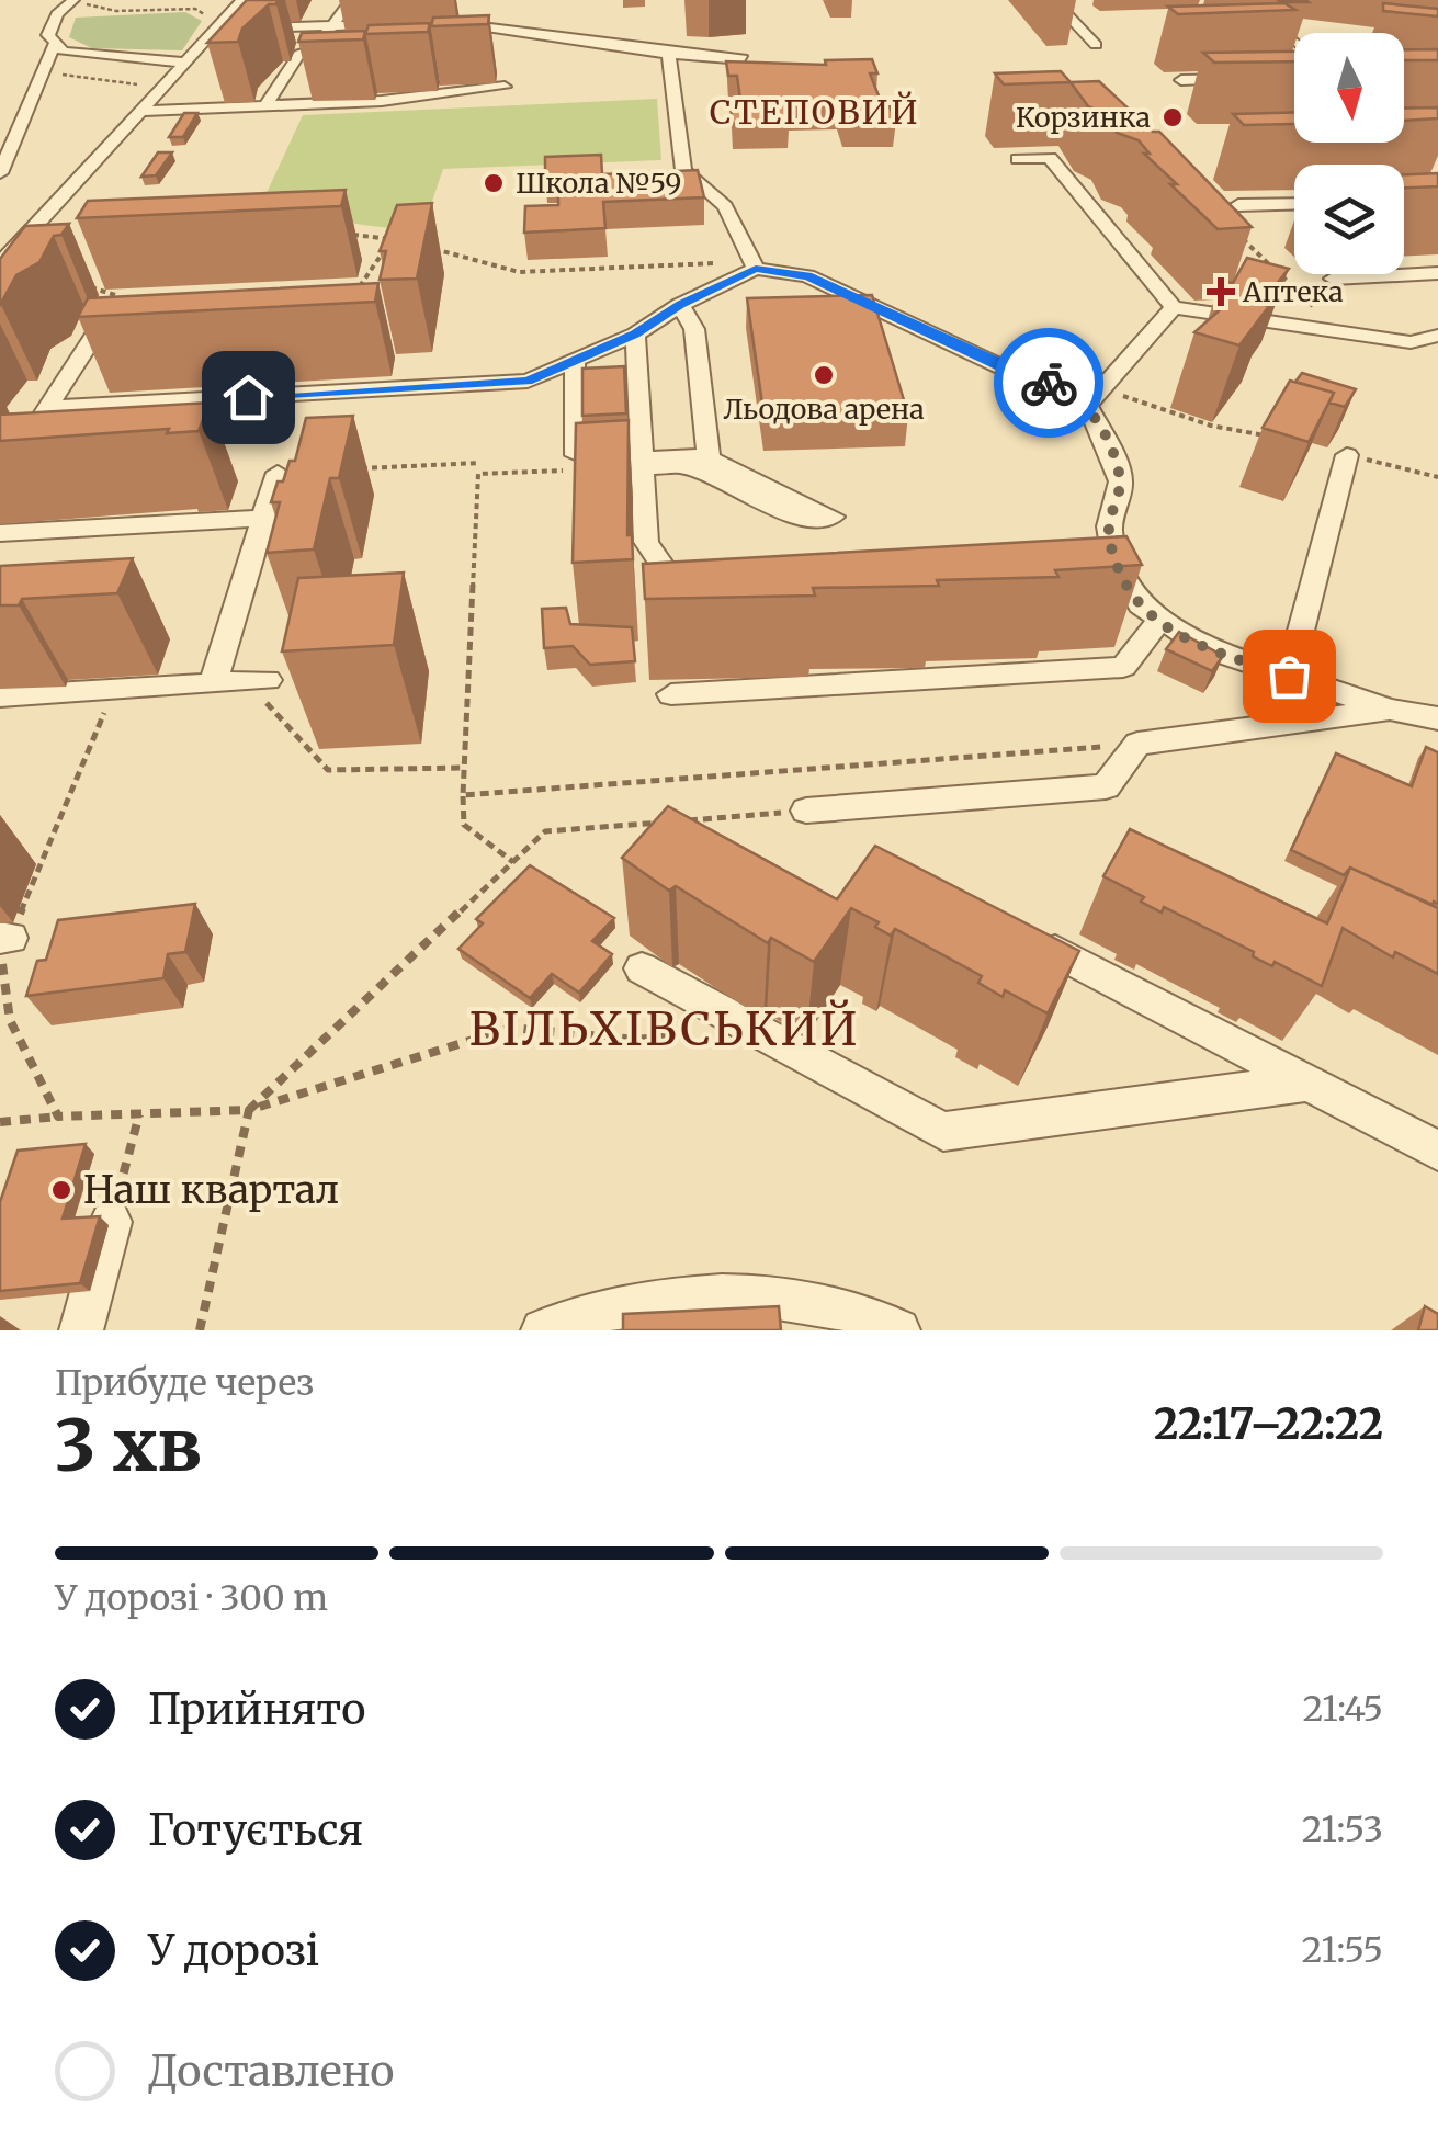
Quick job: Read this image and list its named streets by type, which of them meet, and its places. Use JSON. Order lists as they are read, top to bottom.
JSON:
{
  "districts": ["СТЕПОВИЙ", "ВІЛЬХІВСЬКИЙ"],
  "places": {
    "other": [
      "Корзинка",
      "Школа №59",
      "Льодова арена",
      "Наш квартал"
    ],
    "health": ["Аптека"]
  },
  "north": "bottom",
  "page": {
    "heading": ["3 хв", "Прибуде через", "22:17–22:22"],
    "bar": "У дорозі · 300 m",
    "list": [
      ["Прийнято", "21:45"],
      ["Готується", "21:53"],
      ["У дорозі", "21:55"],
      "Доставлено"
    ]
  }
}
